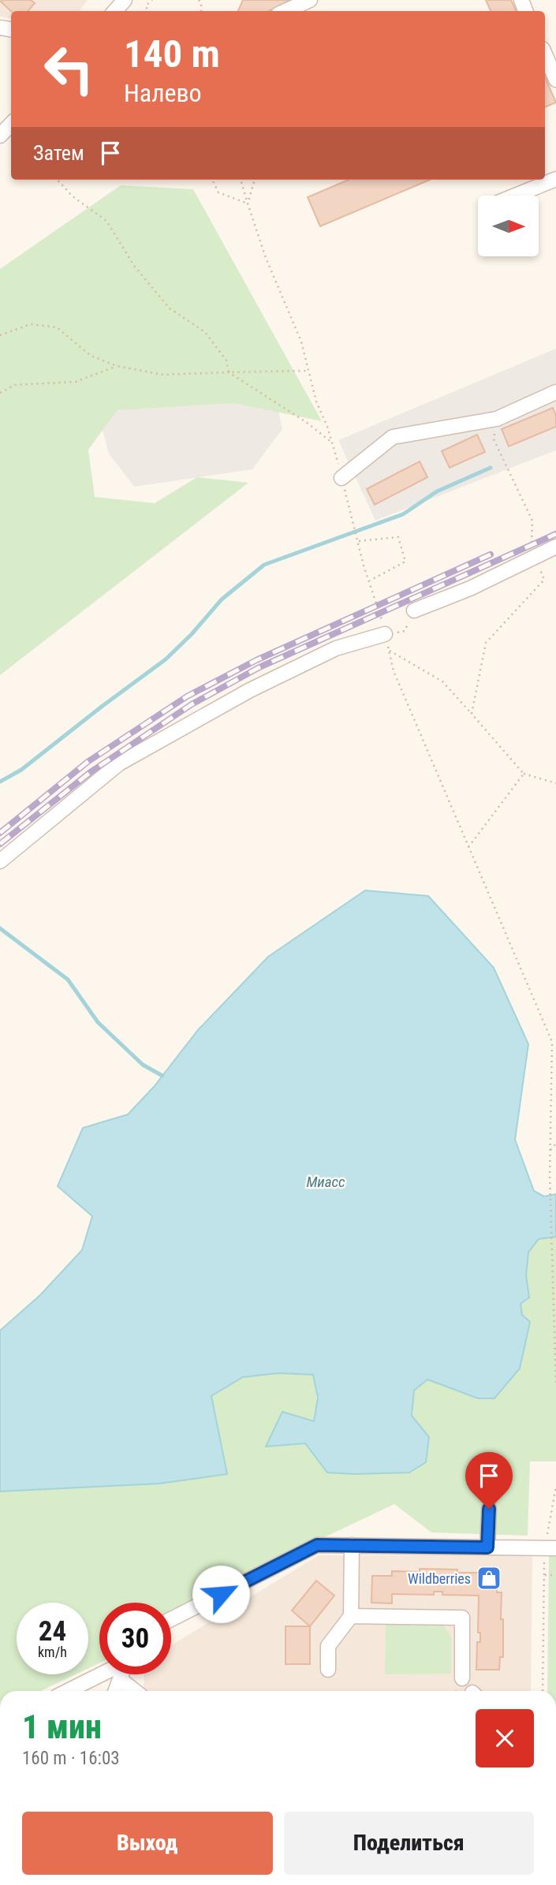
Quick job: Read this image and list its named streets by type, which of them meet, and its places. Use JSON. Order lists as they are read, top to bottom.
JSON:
{
  "water": ["Миасс"],
  "places": {
    "shop": ["Wildberries"]
  },
  "north": "right",
  "page": {
    "turn": ["140 m", "Налево"],
    "then": "Затем",
    "speed": "24 km/h",
    "limit": "30",
    "heading": ["1 мин", "160 m · 16:03"],
    "buttons": ["Выход", "Поделиться"]
  }
}
